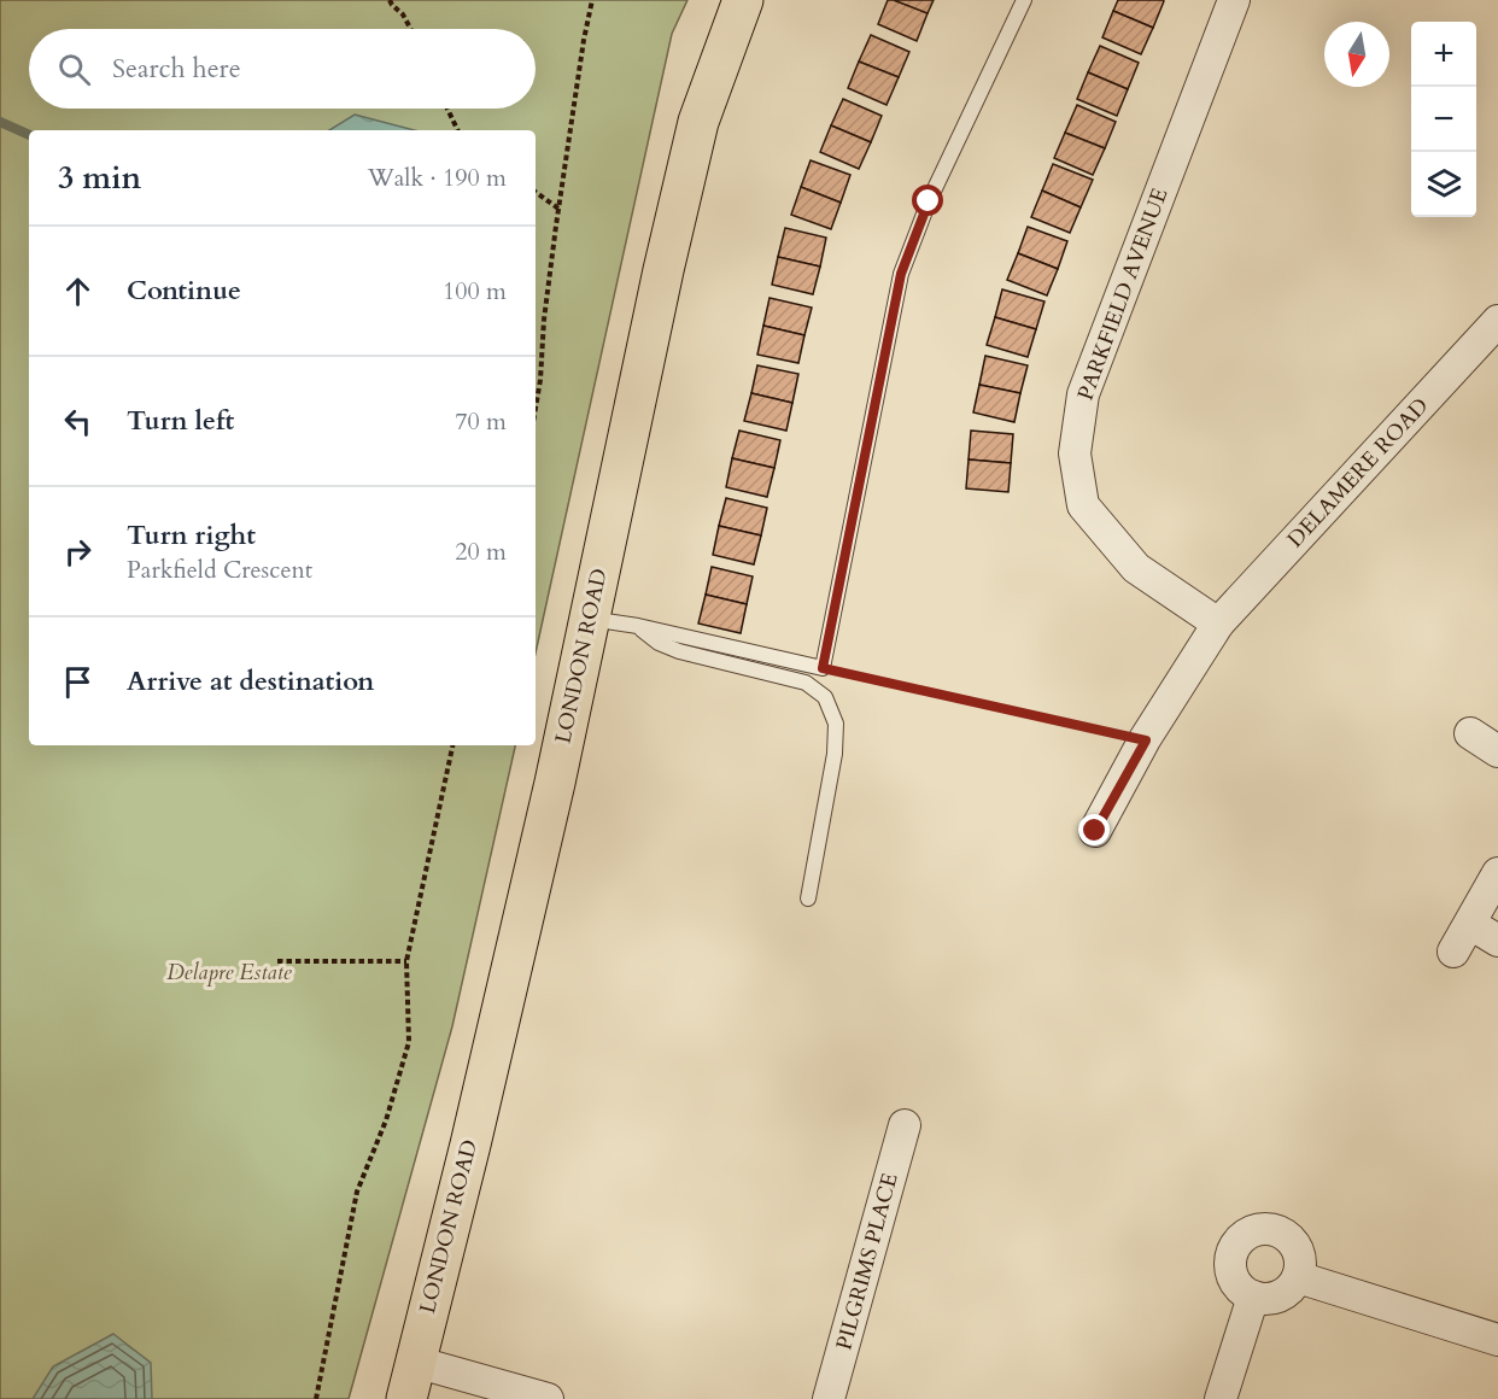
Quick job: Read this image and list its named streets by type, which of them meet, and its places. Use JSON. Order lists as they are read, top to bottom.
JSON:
{
  "streets": {
    "highway": ["LONDON ROAD"],
    "street": ["PARKFIELD AVENUE", "DELAMERE ROAD", "PILGRIMS PLACE"]
  },
  "crossings": [
    ["PARKFIELD AVENUE", "DELAMERE ROAD"]
  ],
  "parks": ["Delapre Estate"],
  "north": "bottom",
  "page": {
    "map_buttons": ["+", "−"],
    "search": "Search here",
    "heading": ["3 min", "Walk · 190 m"],
    "list": [
      ["Continue", "100 m"],
      ["Turn left", "70 m"],
      ["Turn right", "Parkfield Crescent", "20 m"],
      "Arrive at destination"
    ]
  }
}
